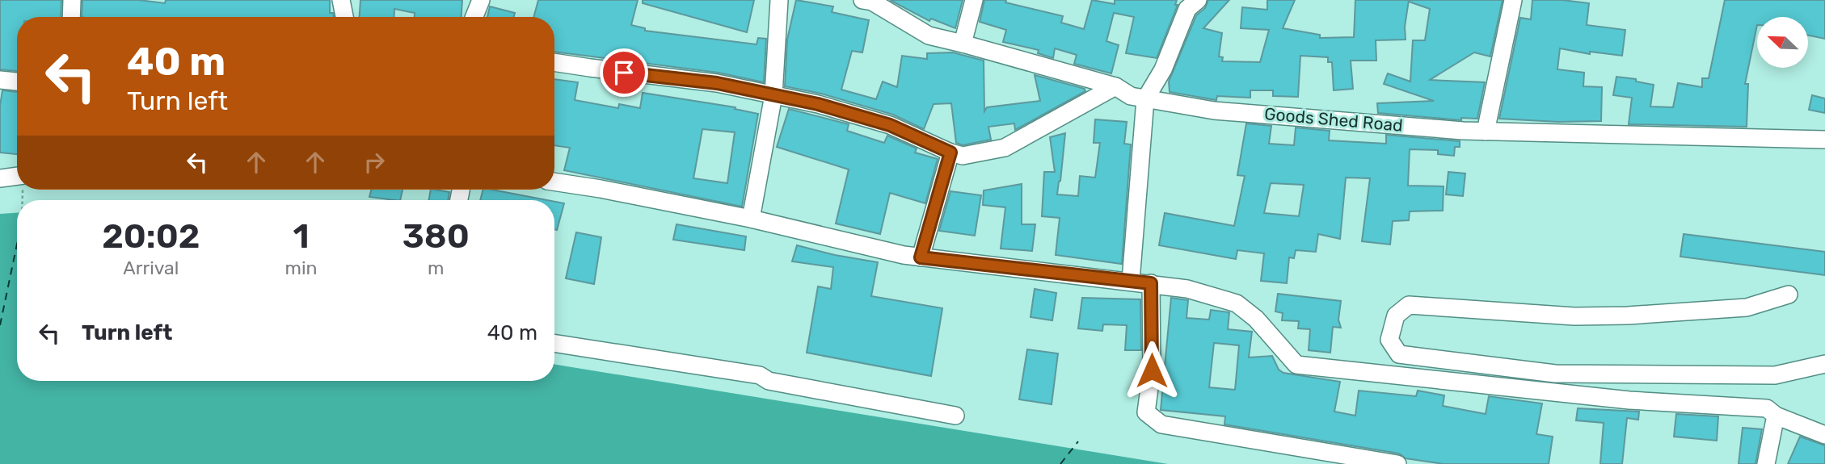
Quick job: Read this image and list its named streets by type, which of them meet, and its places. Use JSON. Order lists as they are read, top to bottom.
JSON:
{
  "streets": {
    "street": ["Goods Shed Road"]
  },
  "north": "top left",
  "page": {
    "turn": ["40 m", "Turn left"],
    "eta": [
      "20:02",
      "Arrival",
      "1",
      "min",
      "380",
      "m"
    ],
    "list": [
      {
        "name": "Turn left",
        "value": "40 m"
      }
    ]
  }
}
